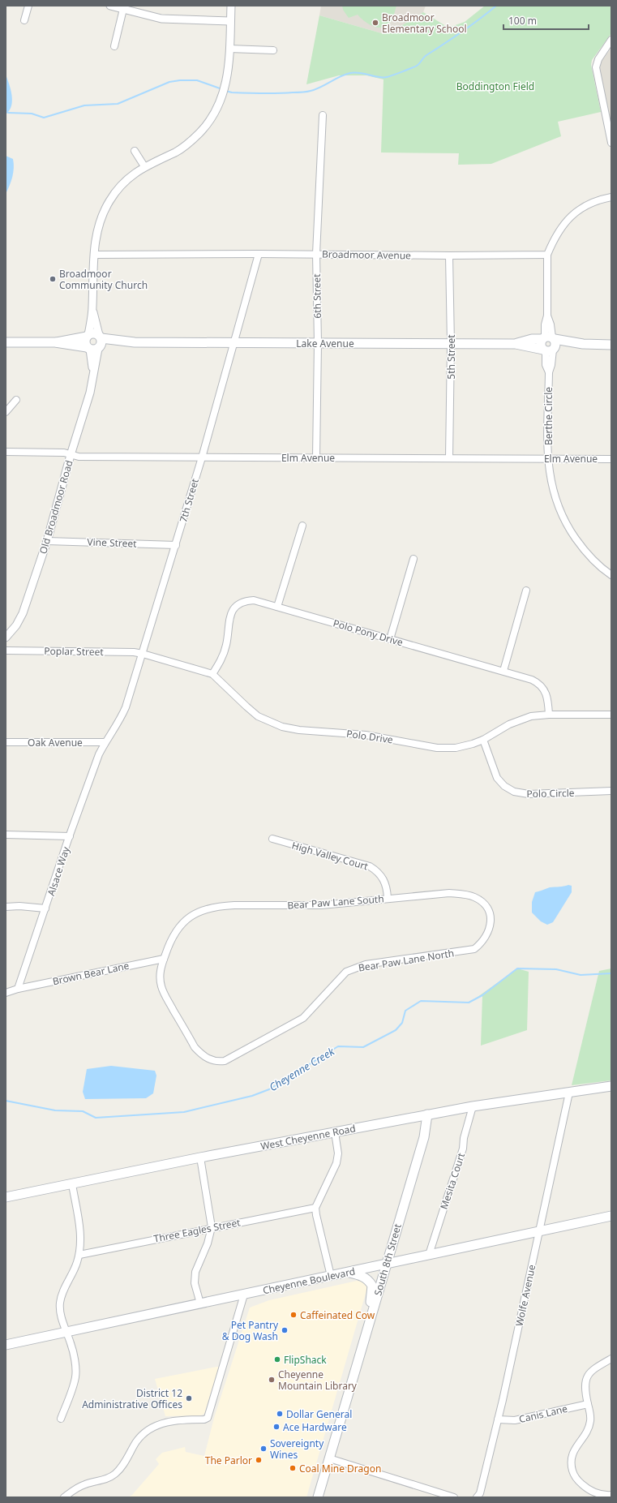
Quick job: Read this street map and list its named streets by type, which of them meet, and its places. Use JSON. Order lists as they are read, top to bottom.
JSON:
{
  "streets": {
    "main road": [
      "Lake Avenue",
      "West Cheyenne Road",
      "South 8th Street",
      "Cheyenne Boulevard"
    ],
    "street": [
      "Broadmoor Avenue",
      "6th Street",
      "5th Street",
      "Berthe Circle",
      "Elm Avenue",
      "7th Street",
      "Old Broadmoor Road",
      "Vine Street",
      "Polo Pony Drive",
      "Poplar Street",
      "Polo Drive",
      "Oak Avenue",
      "Polo Circle",
      "High Valley Court",
      "Alsace Way",
      "Bear Paw Lane South",
      "Bear Paw Lane North",
      "Brown Bear Lane",
      "Mesita Court",
      "Three Eagles Street",
      "Wolfe Avenue",
      "Canis Lane"
    ]
  },
  "crossings": [
    ["Broadmoor Avenue", "6th Street"],
    ["Broadmoor Avenue", "5th Street"],
    ["Broadmoor Avenue", "Berthe Circle"],
    ["Broadmoor Avenue", "7th Street"],
    ["Broadmoor Avenue", "Old Broadmoor Road"],
    ["6th Street", "Lake Avenue"],
    ["6th Street", "Elm Avenue"],
    ["Lake Avenue", "5th Street"],
    ["Lake Avenue", "Berthe Circle"],
    ["Lake Avenue", "7th Street"],
    ["Lake Avenue", "Old Broadmoor Road"],
    ["5th Street", "Elm Avenue"],
    ["Berthe Circle", "Elm Avenue"],
    ["Elm Avenue", "7th Street"],
    ["Elm Avenue", "Old Broadmoor Road"],
    ["7th Street", "Vine Street"],
    ["7th Street", "Poplar Street"],
    ["7th Street", "Polo Drive"],
    ["7th Street", "Oak Avenue"],
    ["7th Street", "Alsace Way"],
    ["Old Broadmoor Road", "Vine Street"],
    ["Polo Pony Drive", "Polo Drive"],
    ["Poplar Street", "Polo Drive"],
    ["Polo Drive", "Polo Circle"],
    ["Oak Avenue", "Alsace Way"],
    ["High Valley Court", "Bear Paw Lane South"],
    ["Alsace Way", "Brown Bear Lane"],
    ["Bear Paw Lane South", "Bear Paw Lane North"],
    ["Bear Paw Lane South", "Brown Bear Lane"],
    ["Bear Paw Lane North", "Brown Bear Lane"],
    ["West Cheyenne Road", "Mesita Court"],
    ["West Cheyenne Road", "South 8th Street"],
    ["West Cheyenne Road", "Wolfe Avenue"],
    ["Mesita Court", "Cheyenne Boulevard"],
    ["South 8th Street", "Cheyenne Boulevard"],
    ["Cheyenne Boulevard", "Wolfe Avenue"],
    ["Wolfe Avenue", "Canis Lane"]
  ],
  "water": ["Cheyenne Creek"],
  "parks": ["Boddington Field"],
  "places": [
    "Broadmoor Elementary School",
    "Broadmoor Community Church",
    "Caffeinated Cow",
    "Pet Pantry & Dog Wash",
    "FlipShack",
    "Cheyenne Mountain Library",
    "District 12 Administrative Offices",
    "Dollar General",
    "Ace Hardware",
    "Sovereignty Wines",
    "The Parlor",
    "Coal Mine Dragon"
  ],
  "scale_bar": "100 m"
}
